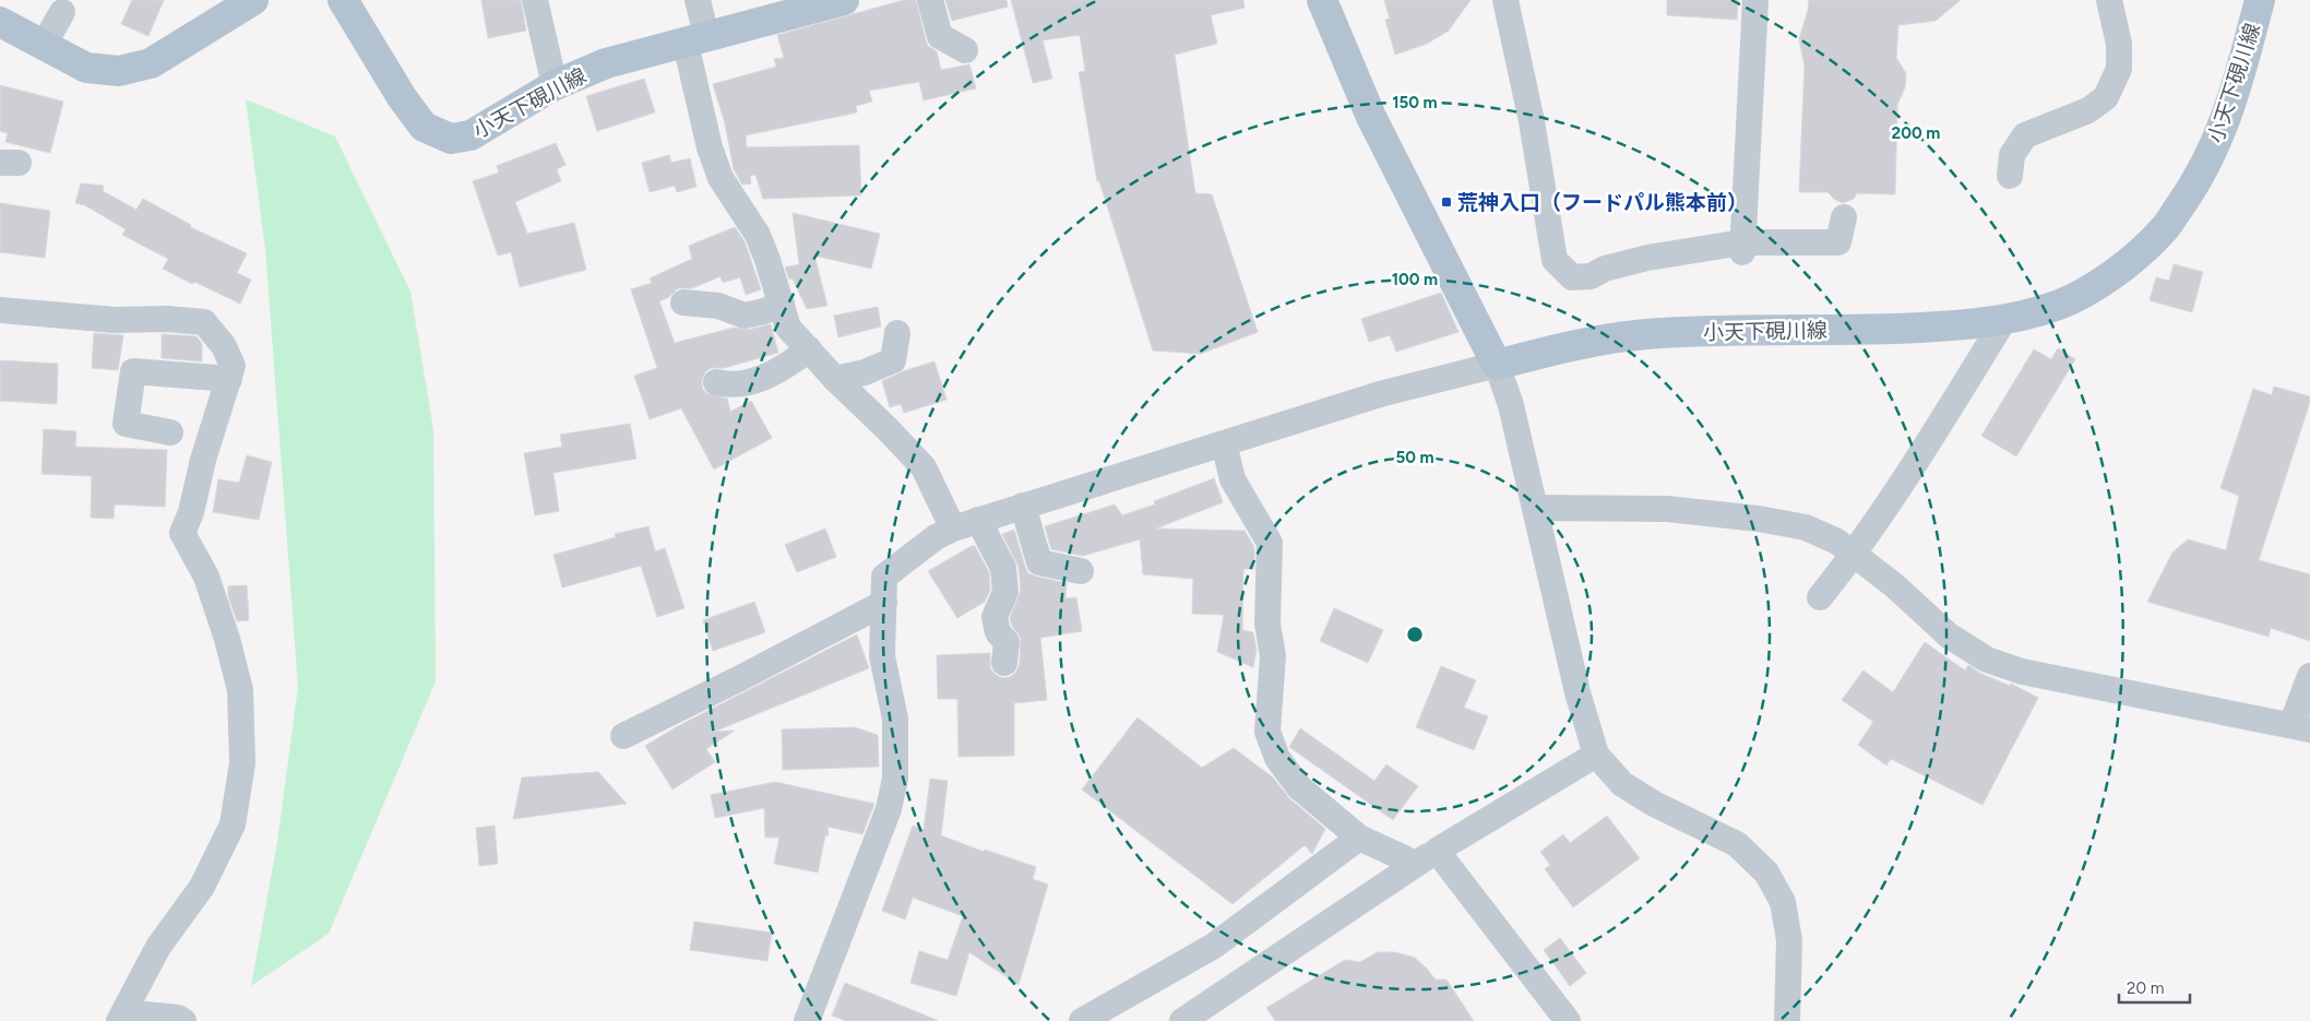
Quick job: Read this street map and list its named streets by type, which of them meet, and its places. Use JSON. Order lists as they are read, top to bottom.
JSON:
{
  "streets": {
    "main road": ["小天下硯川線"]
  },
  "places": {
    "transit": ["荒神入口（フードパル熊本前）"]
  },
  "scale_bar": "20 m",
  "rings": [
    "150 m",
    "200 m",
    "100 m",
    "50 m"
  ]
}
